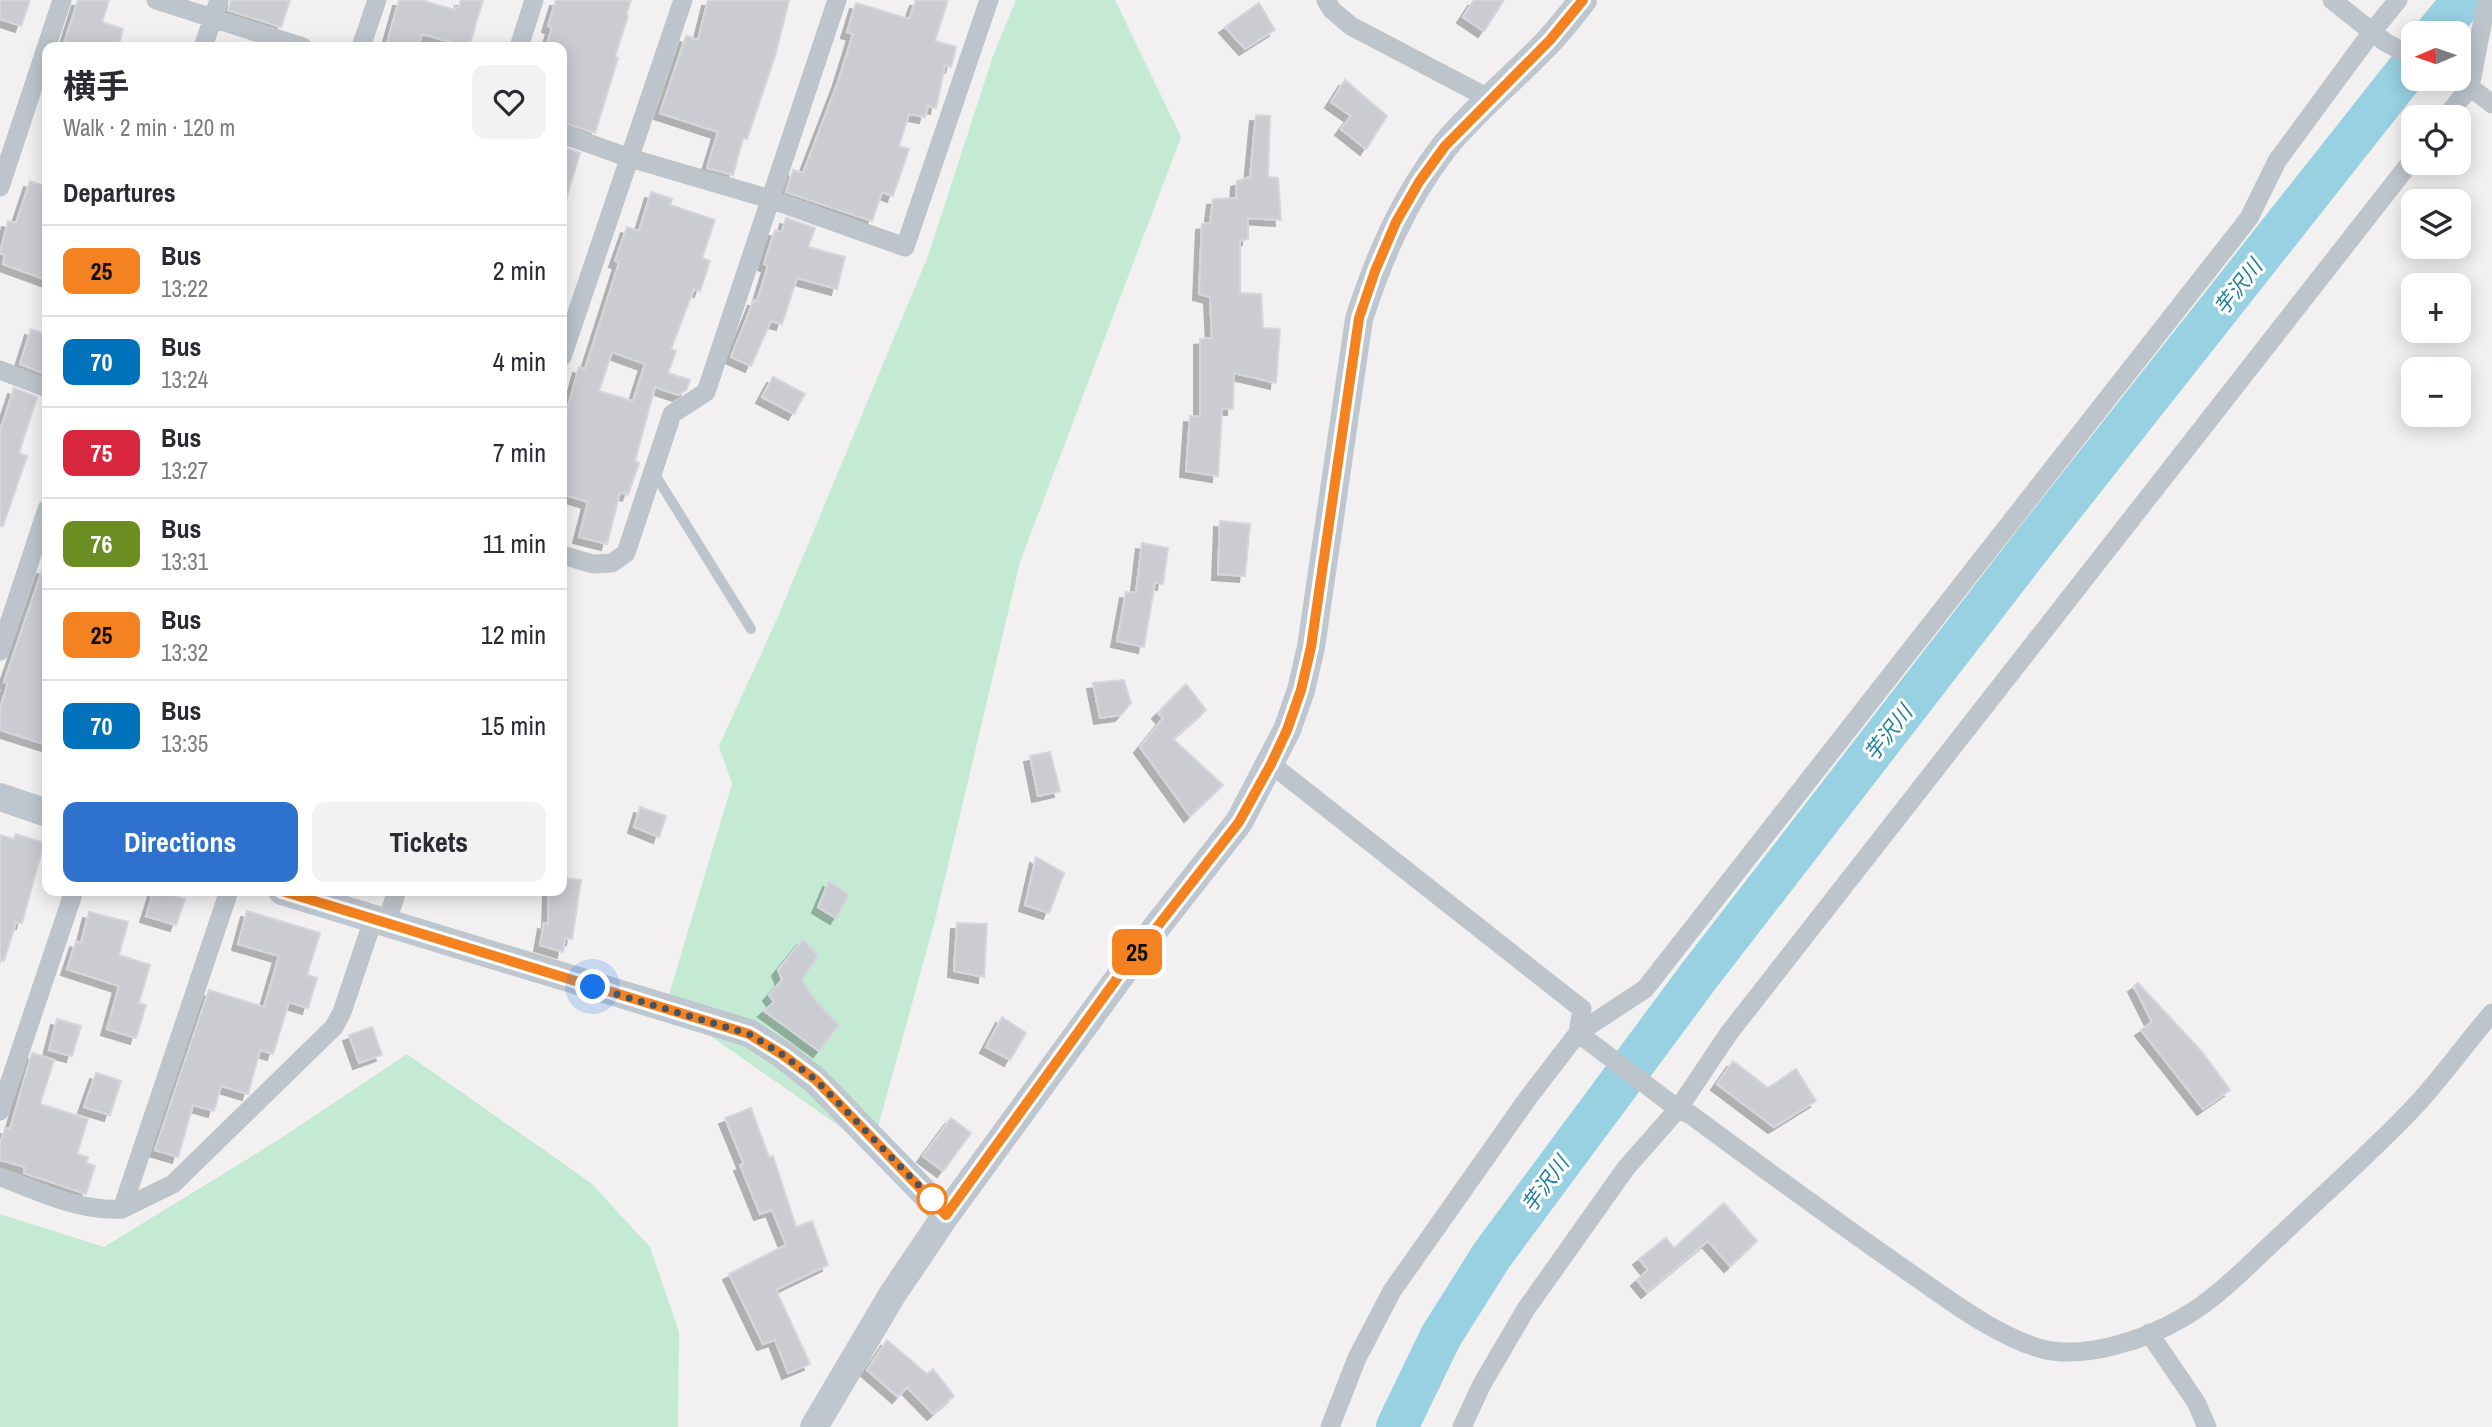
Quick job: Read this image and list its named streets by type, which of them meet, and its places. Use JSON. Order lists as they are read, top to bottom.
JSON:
{
  "water": ["芋沢川"],
  "lines": ["bus line 25"],
  "north": "left",
  "page": {
    "on_map": "25",
    "map_buttons": ["+", "−"],
    "heading": [
      ["横手", "Walk · 2 min · 120 m"],
      "Departures"
    ],
    "list": [
      {
        "mark": "25",
        "name": "Bus",
        "note": "13:22",
        "value": "2 min"
      },
      {
        "mark": "70",
        "name": "Bus",
        "note": "13:24",
        "value": "4 min"
      },
      {
        "mark": "75",
        "name": "Bus",
        "note": "13:27",
        "value": "7 min"
      },
      {
        "mark": "76",
        "name": "Bus",
        "note": "13:31",
        "value": "11 min"
      },
      {
        "mark": "25",
        "name": "Bus",
        "note": "13:32",
        "value": "12 min"
      },
      {
        "mark": "70",
        "name": "Bus",
        "note": "13:35",
        "value": "15 min"
      }
    ],
    "buttons": ["Directions", "Tickets"]
  }
}
